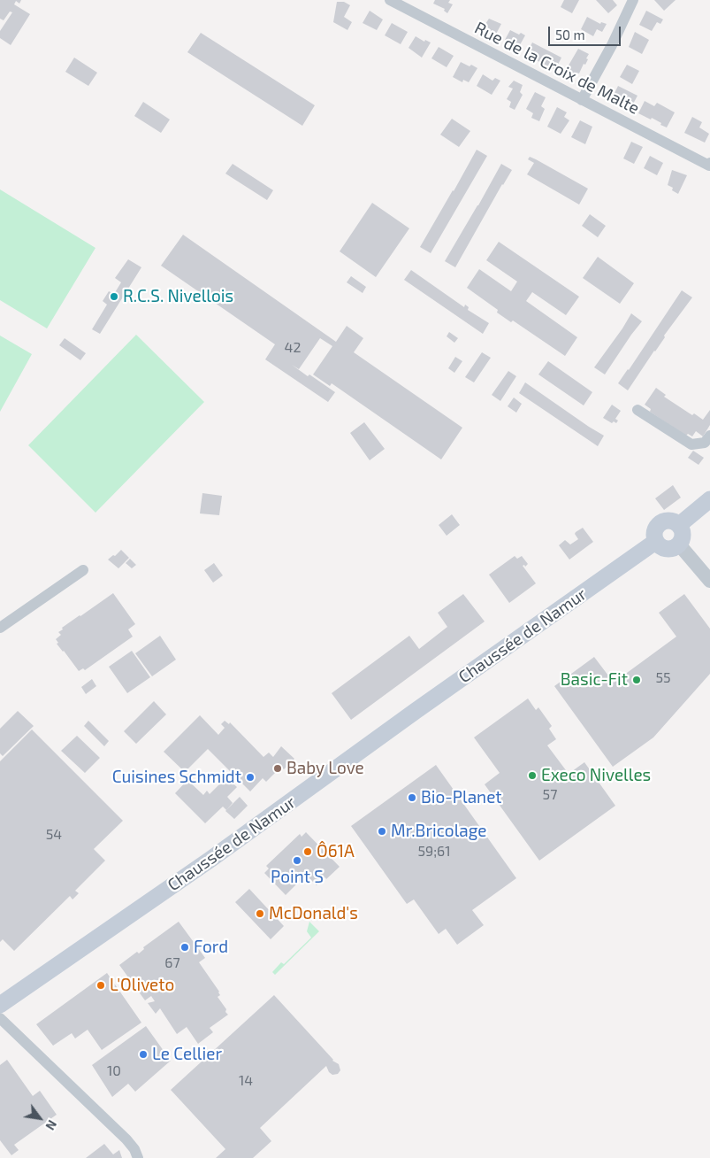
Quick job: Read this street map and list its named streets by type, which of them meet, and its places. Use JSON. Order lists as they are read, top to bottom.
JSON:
{
  "streets": {
    "main road": ["Chaussée de Namur"],
    "street": ["Rue de la Croix de Malte"]
  },
  "places": [
    "R.C.S. Nivellois",
    "Basic-Fit",
    "Baby Love",
    "Execo Nivelles",
    "Cuisines Schmidt",
    "Bio-Planet",
    "Mr.Bricolage",
    "Ô61A",
    "Point S",
    "McDonald's",
    "Ford",
    "L'Oliveto",
    "Le Cellier"
  ],
  "house_numbers": [
    "42",
    "55",
    "57",
    "54",
    "59;61",
    "67",
    "10",
    "14"
  ],
  "scale_bar": "50 m",
  "north": "bottom right"
}
